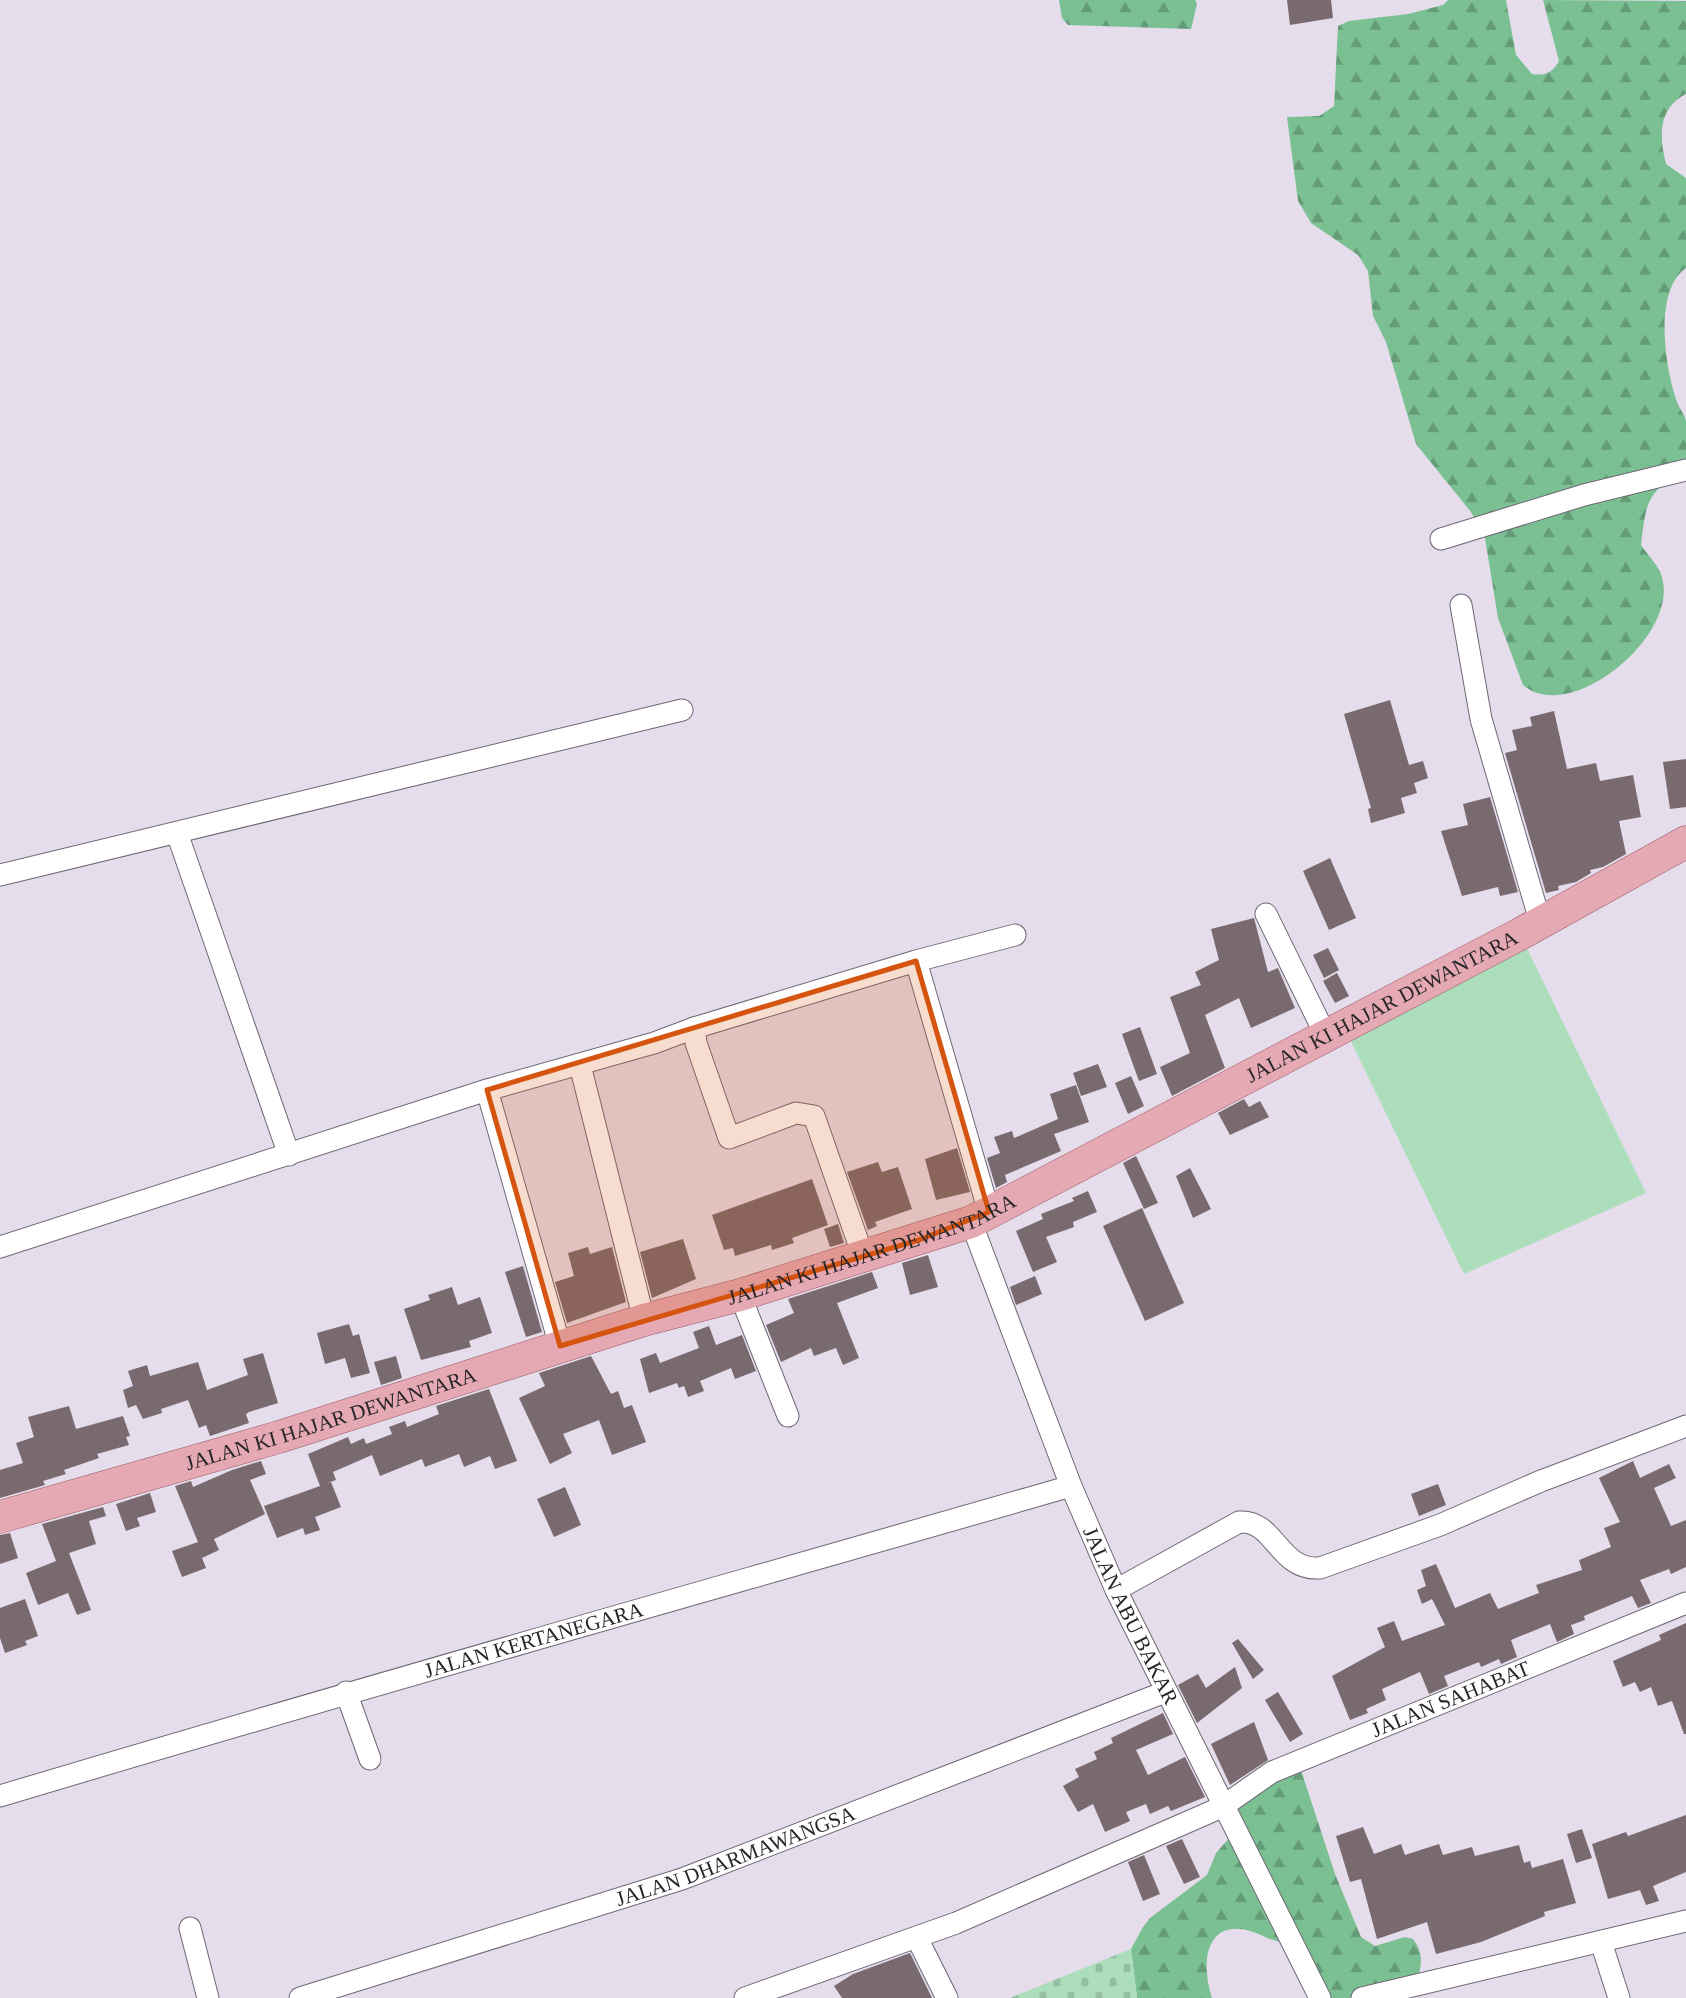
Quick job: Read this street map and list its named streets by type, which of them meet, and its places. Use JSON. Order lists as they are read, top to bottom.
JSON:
{
  "streets": {
    "main road": ["JALAN KI HAJAR DEWANTARA"],
    "street": [
      "JALAN ABU BAKAR",
      "JALAN KERTANEGARA",
      "JALAN SAHABAT",
      "JALAN DHARMAWANGSA"
    ]
  },
  "crossings": [
    ["JALAN KI HAJAR DEWANTARA", "JALAN ABU BAKAR"],
    ["JALAN ABU BAKAR", "JALAN KERTANEGARA"],
    ["JALAN ABU BAKAR", "JALAN SAHABAT"],
    ["JALAN ABU BAKAR", "JALAN DHARMAWANGSA"]
  ]
}
